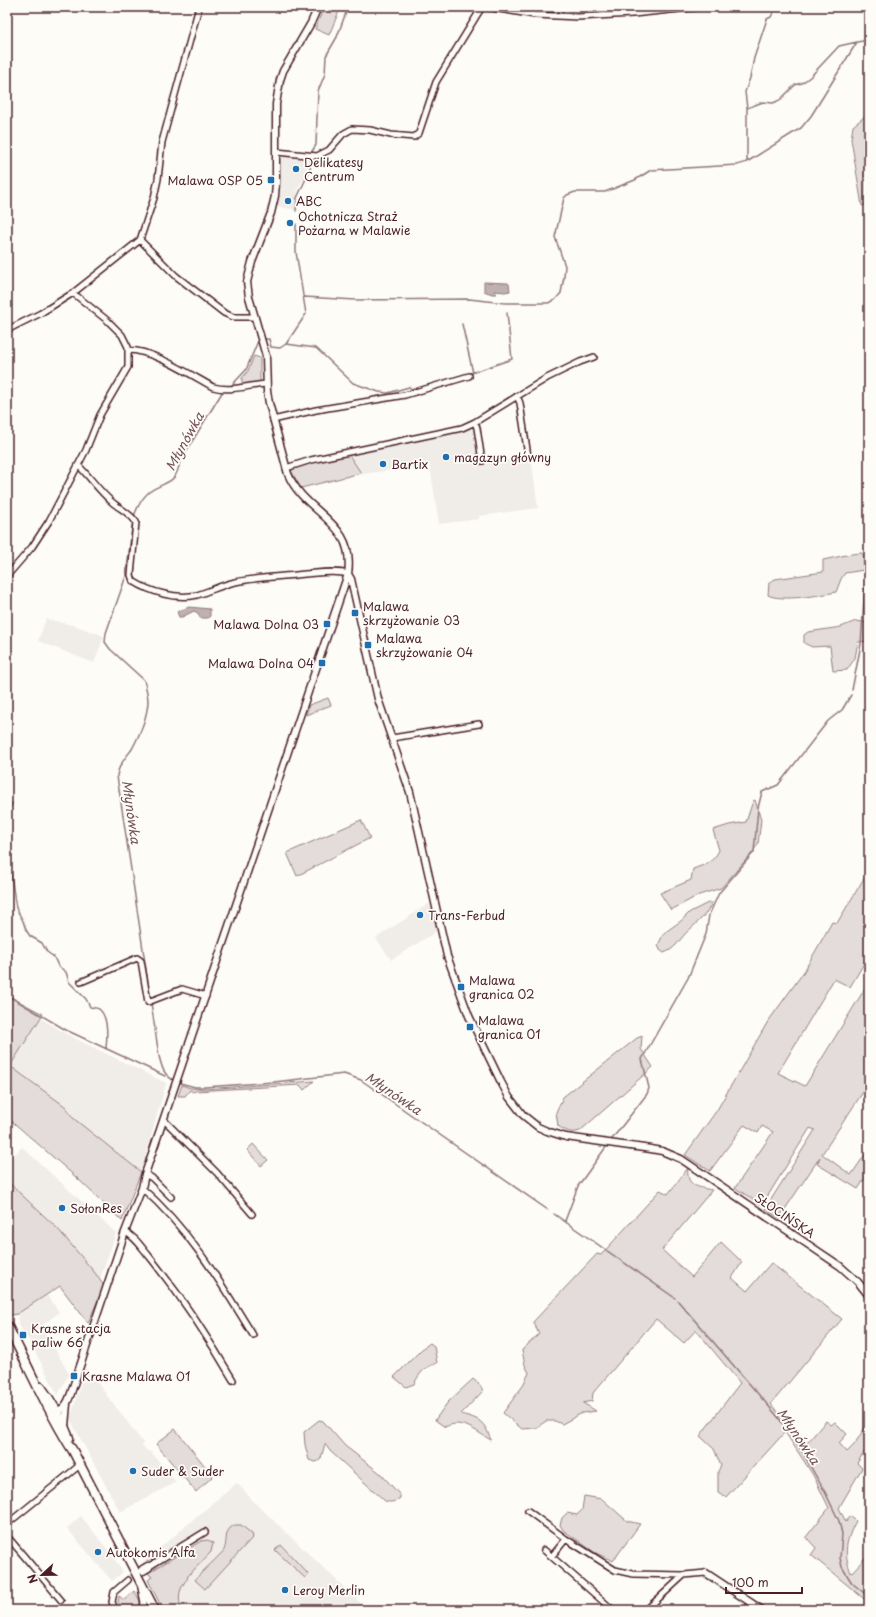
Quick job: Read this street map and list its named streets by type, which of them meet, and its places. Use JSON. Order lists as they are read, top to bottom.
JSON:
{
  "streets": {
    "street": ["SŁOCIŃSKA"]
  },
  "water": ["Młynówka"],
  "places": {
    "other": [
      "Delikatesy Centrum",
      "ABC",
      "Ochotnicza Straż Pożarna w Malawie",
      "magazyn główny",
      "Bartix",
      "Trans-Ferbud",
      "SołonRes",
      "Suder & Suder",
      "Autokomis Alfa",
      "Leroy Merlin"
    ],
    "transit": [
      "Malawa OSP 05",
      "Malawa skrzyżowanie 03",
      "Malawa Dolna 03",
      "Malawa skrzyżowanie 04",
      "Malawa Dolna 04",
      "Malawa granica 02",
      "Malawa granica 01",
      "Krasne stacja paliw 66",
      "Krasne Malawa 01"
    ]
  },
  "scale_bar": "100 m",
  "north": "left"
}
